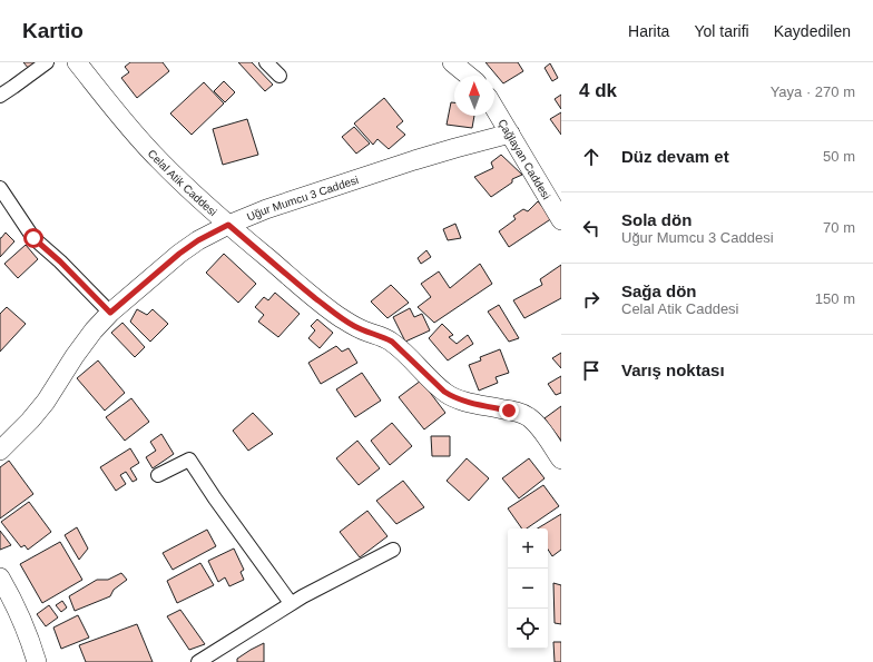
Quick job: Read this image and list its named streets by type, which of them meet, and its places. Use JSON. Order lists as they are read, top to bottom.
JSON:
{
  "streets": {
    "street": ["Çağlayan Caddesi", "Celal Atik Caddesi", "Uğur Mumcu 3 Caddesi"]
  },
  "crossings": [
    ["Çağlayan Caddesi", "Uğur Mumcu 3 Caddesi"],
    ["Celal Atik Caddesi", "Uğur Mumcu 3 Caddesi"]
  ],
  "north": "top",
  "page": {
    "header": "Kartio",
    "nav": ["Harita", "Yol tarifi", "Kaydedilen"],
    "heading": ["4 dk", "Yaya · 270 m"],
    "list": [
      ["Düz devam et", "50 m"],
      ["Sola dön", "Uğur Mumcu 3 Caddesi", "70 m"],
      ["Sağa dön", "Celal Atik Caddesi", "150 m"],
      "Varış noktası"
    ],
    "map_buttons": ["+", "−"]
  }
}
